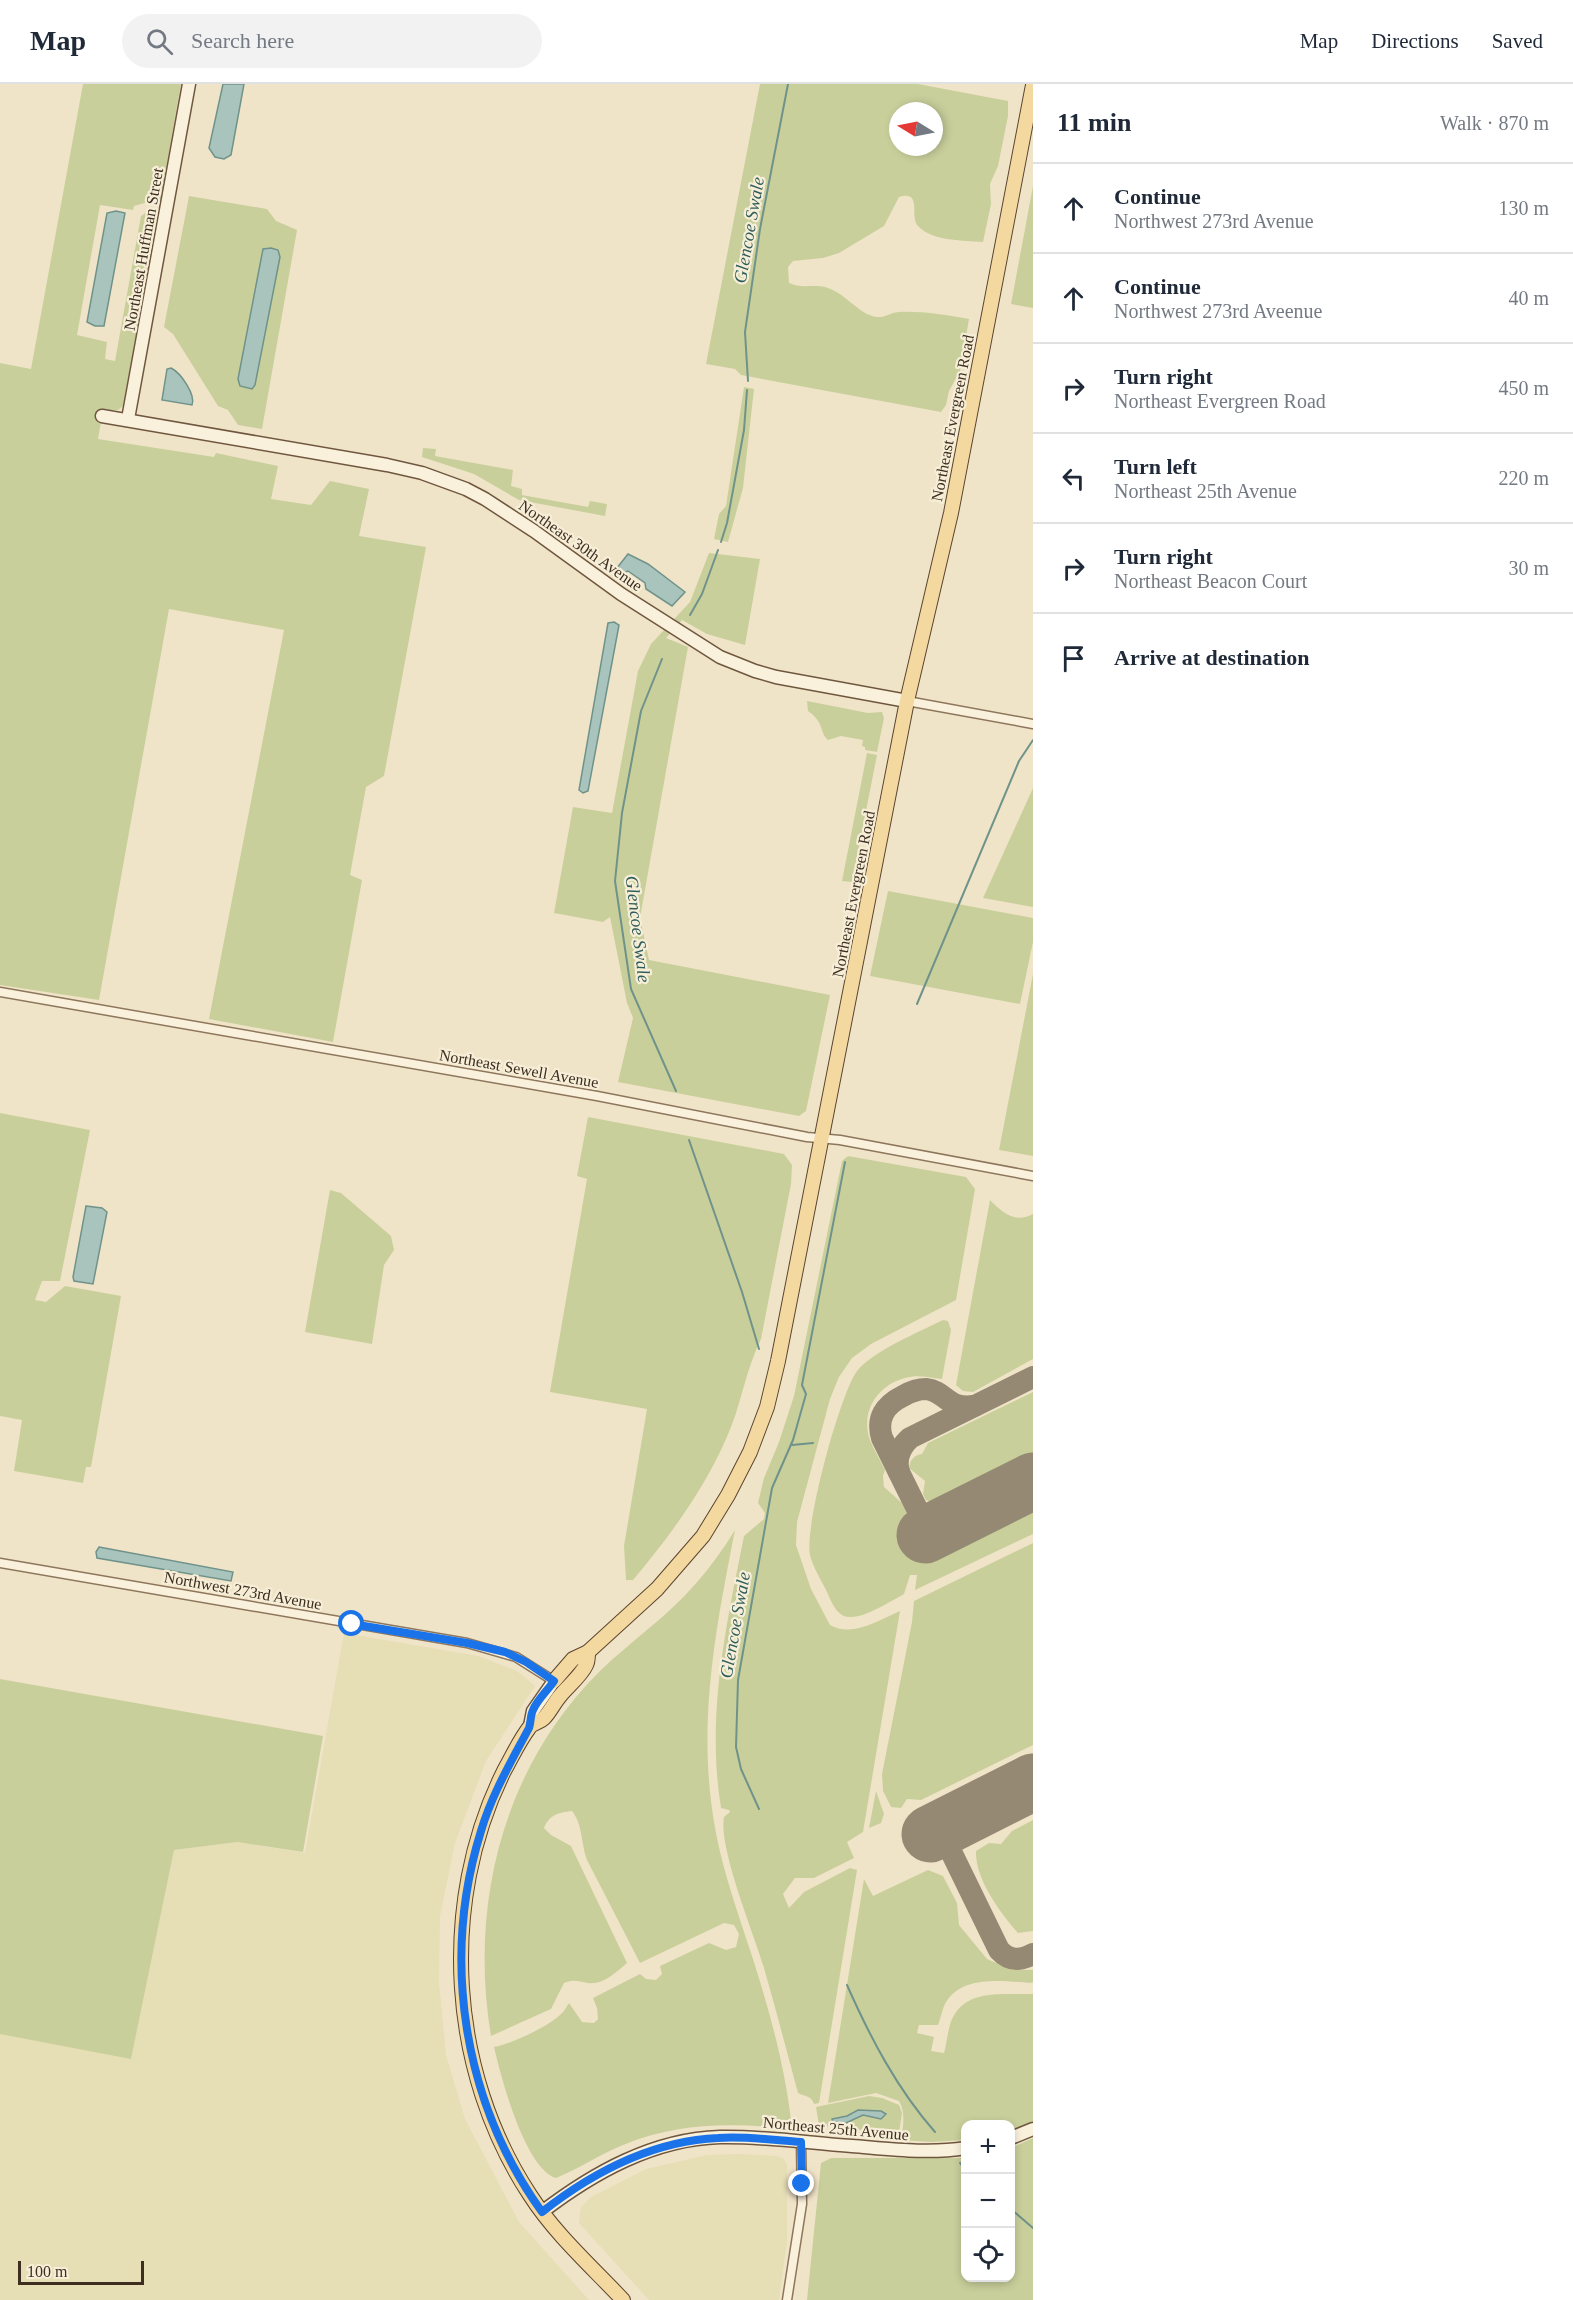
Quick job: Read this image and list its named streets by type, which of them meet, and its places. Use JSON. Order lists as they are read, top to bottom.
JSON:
{
  "streets": {
    "main road": ["Northeast Evergreen Road"],
    "street": [
      "Northeast Huffman Street",
      "Northeast 30th Avenue",
      "Northeast Sewell Avenue",
      "Northwest 273rd Avenue",
      "Northeast 25th Avenue"
    ]
  },
  "crossings": [
    ["Northeast Huffman Street", "Northeast 30th Avenue"],
    ["Northeast Evergreen Road", "Northeast 30th Avenue"],
    ["Northeast Evergreen Road", "Northeast Sewell Avenue"],
    ["Northeast Evergreen Road", "Northwest 273rd Avenue"],
    ["Northeast Evergreen Road", "Northeast 25th Avenue"]
  ],
  "water": ["Glencoe Swale"],
  "scale_bar": "100 m",
  "north": "left",
  "page": {
    "header": "Map",
    "search": "Search here",
    "nav": ["Map", "Directions", "Saved"],
    "heading": ["11 min", "Walk · 870 m"],
    "list": [
      ["Continue", "Northwest 273rd Avenue", "130 m"],
      ["Continue", "Northwest 273rd Aveenue", "40 m"],
      ["Turn right", "Northeast Evergreen Road", "450 m"],
      ["Turn left", "Northeast 25th Avenue", "220 m"],
      ["Turn right", "Northeast Beacon Court", "30 m"],
      "Arrive at destination"
    ],
    "map_buttons": ["+", "−"],
    "scale": "100 m"
  }
}
